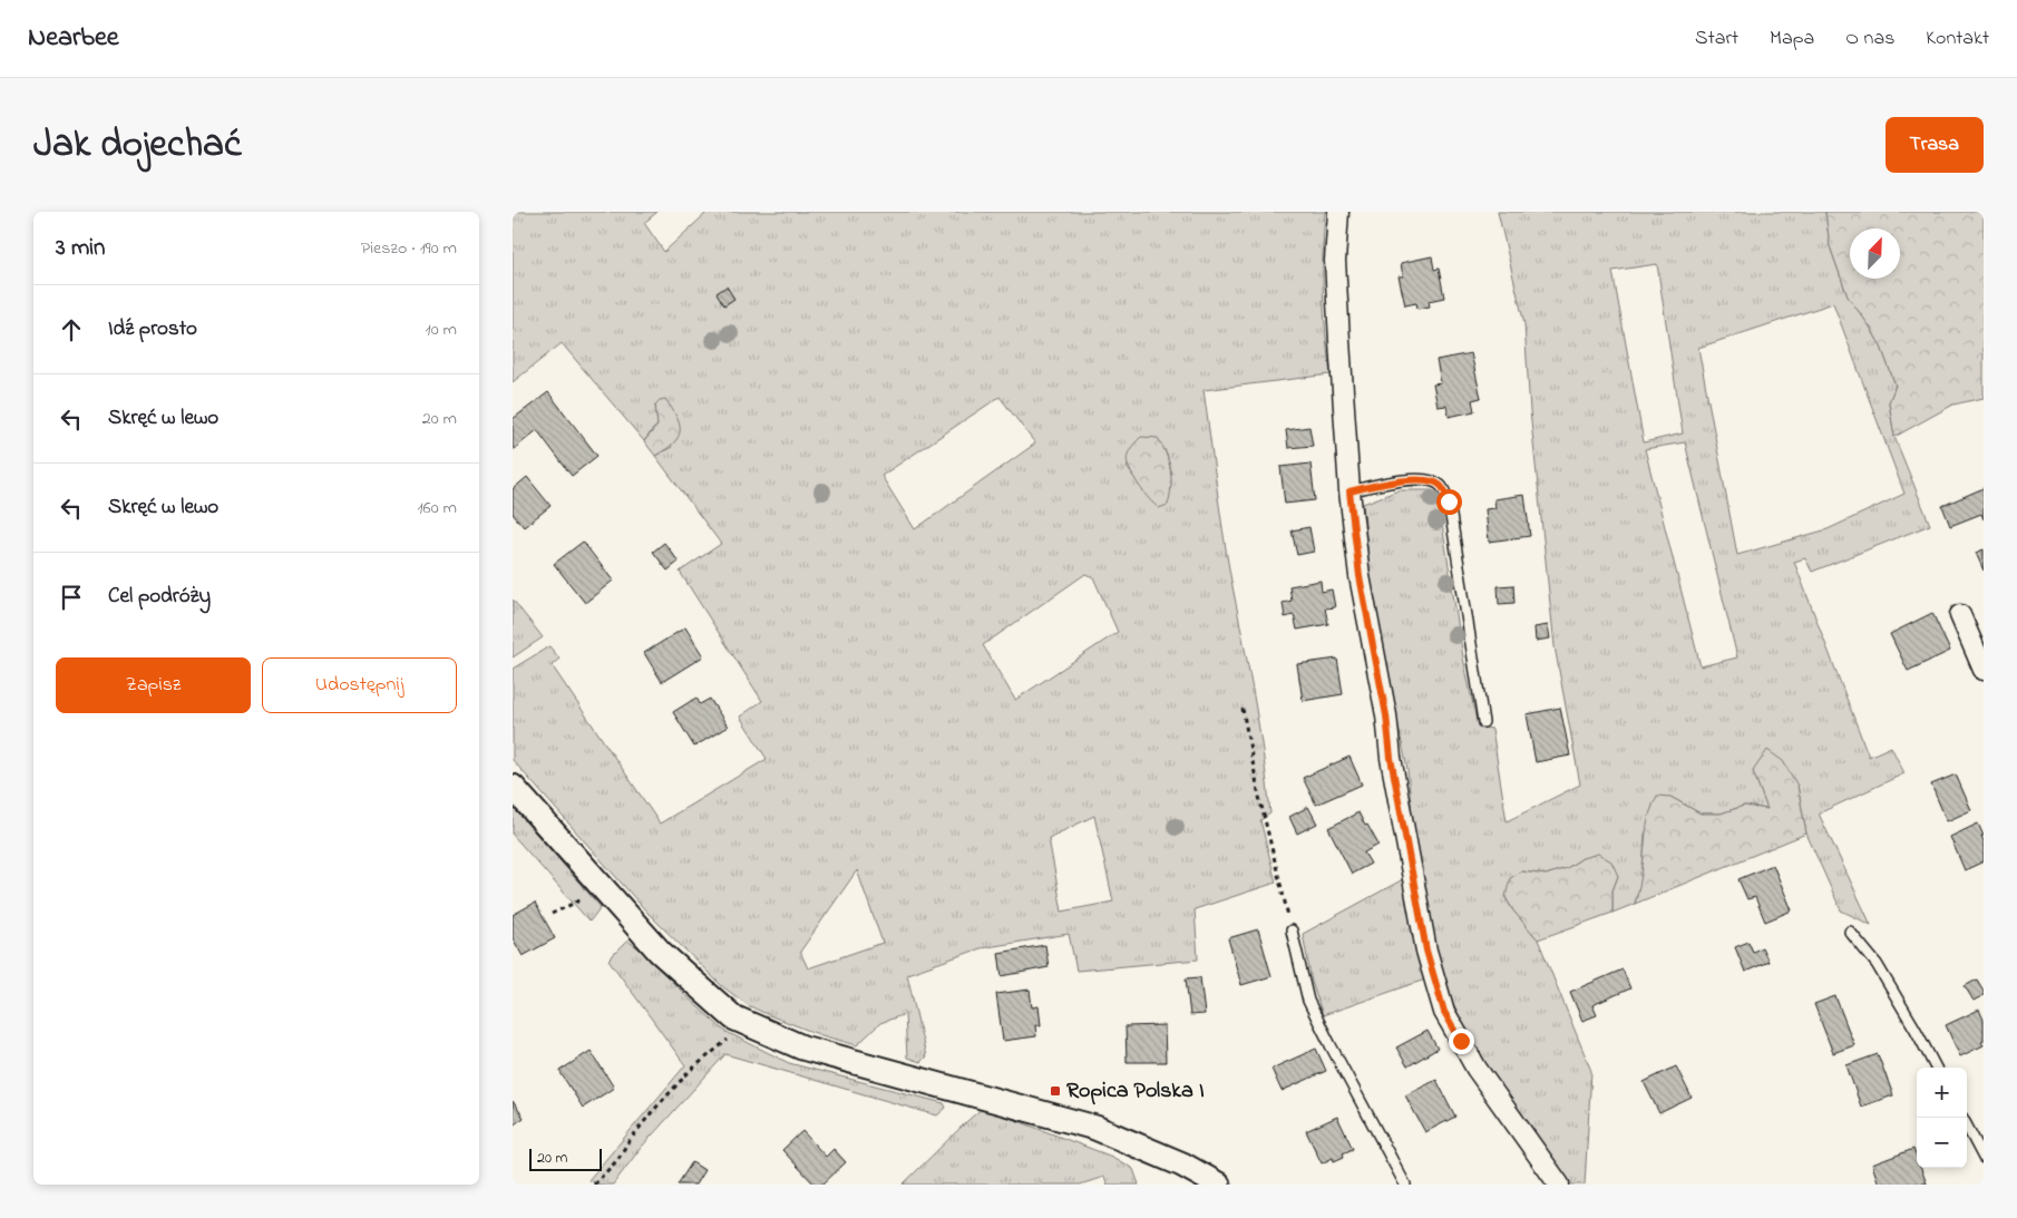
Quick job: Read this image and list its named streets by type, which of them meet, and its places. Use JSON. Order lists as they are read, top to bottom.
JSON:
{
  "places": {
    "transit": ["Ropica Polska I"]
  },
  "scale_bar": "20 m",
  "north": "top right",
  "page": {
    "header": "Nearbee",
    "nav": [
      "Start",
      "Mapa",
      "O nas",
      "Kontakt"
    ],
    "title": "Jak dojechać",
    "buttons": [
      "Trasa",
      ["Zapisz", "Udostępnij"]
    ],
    "heading": ["3 min", "Pieszo · 190 m"],
    "list": [
      ["Idź prosto", "10 m"],
      ["Skręć w lewo", "20 m"],
      ["Skręć w lewo", "160 m"],
      "Cel podróży"
    ],
    "map_buttons": ["+", "−"],
    "scale": "20 m"
  }
}
